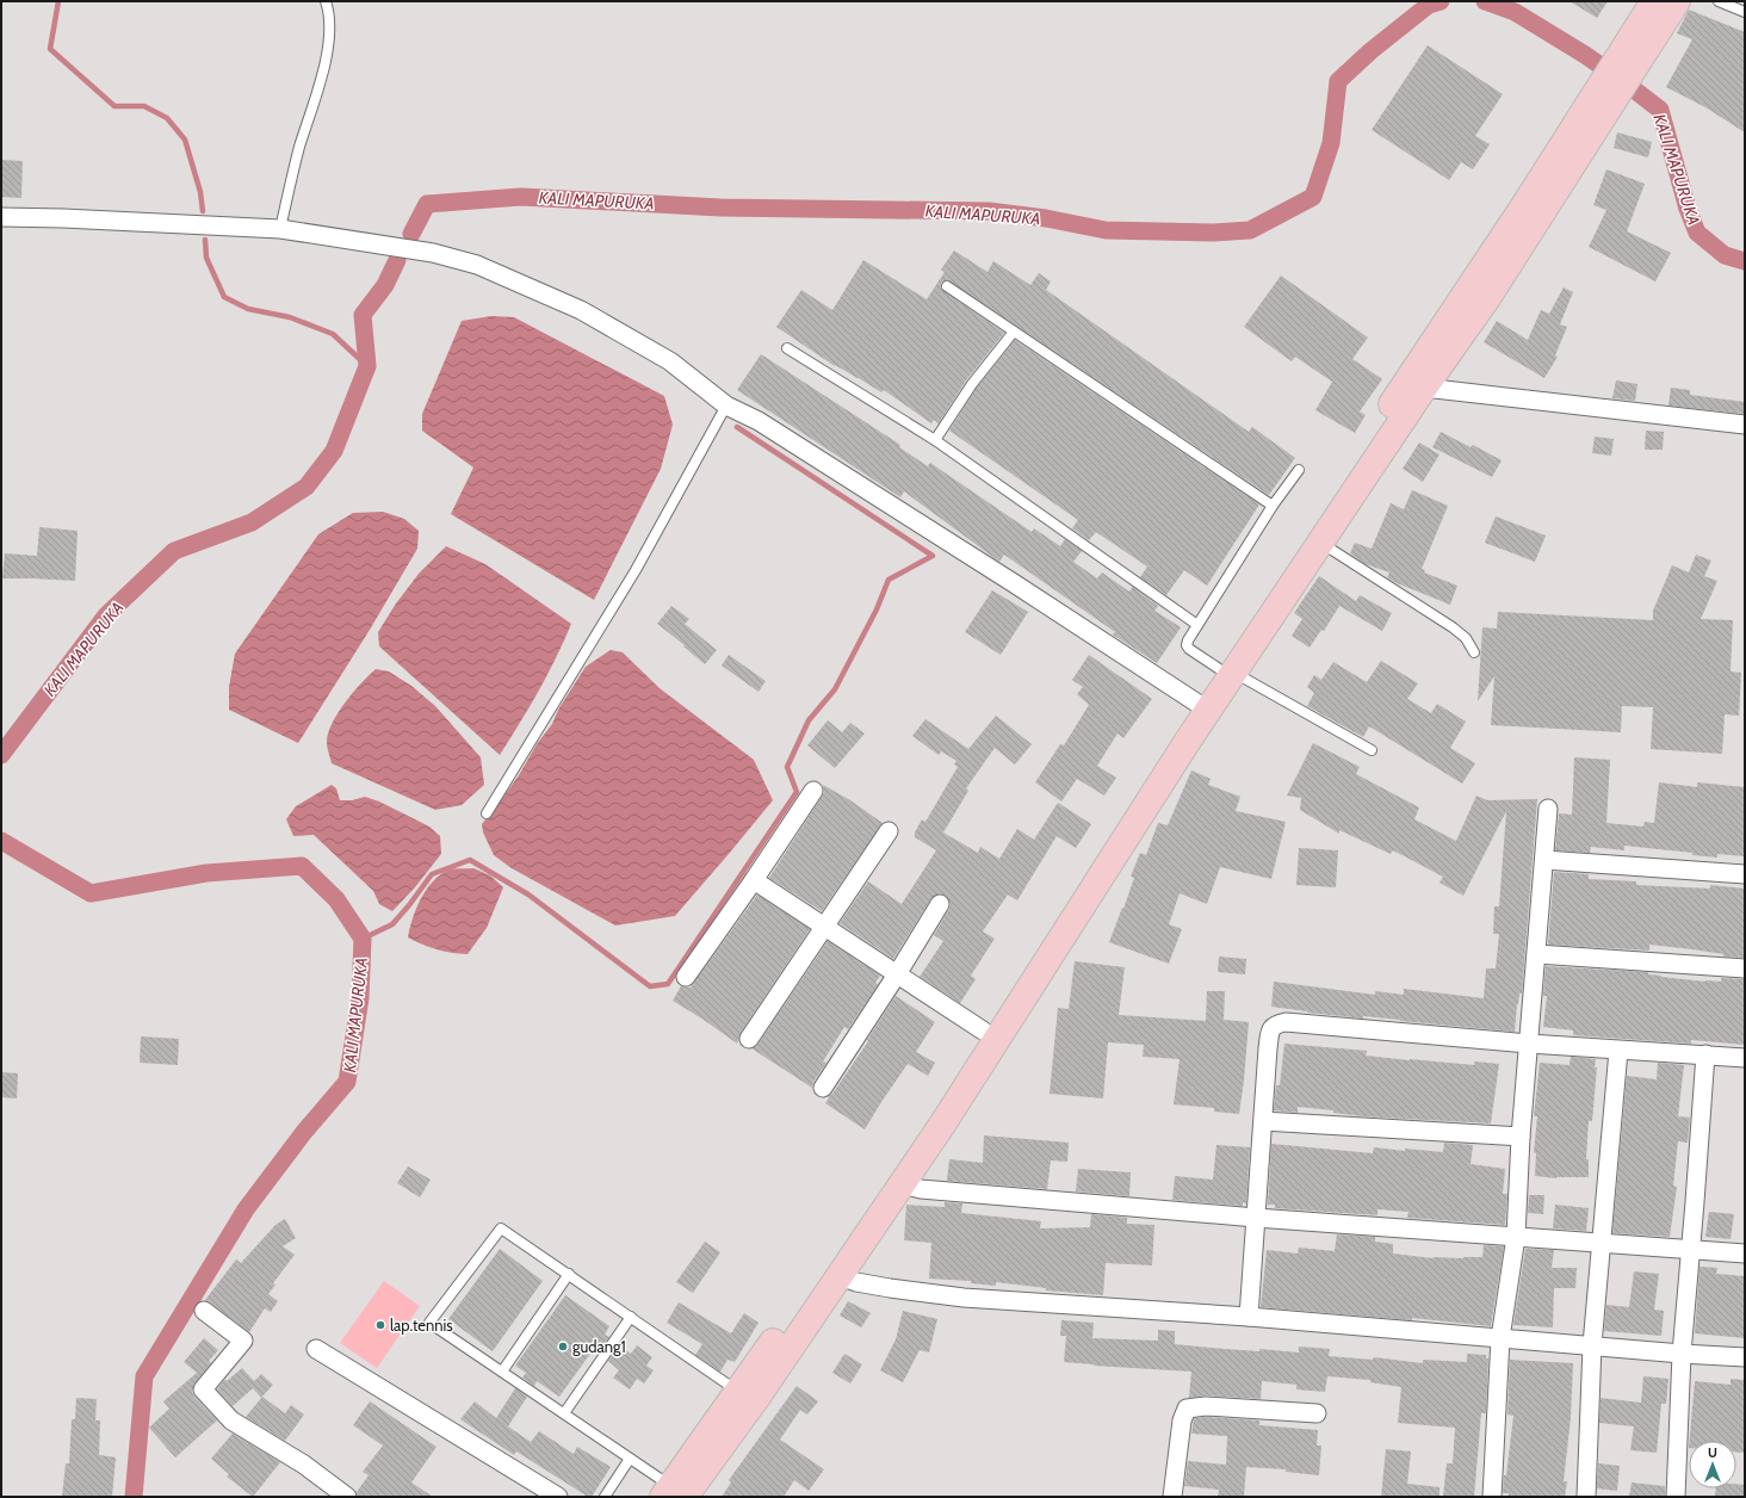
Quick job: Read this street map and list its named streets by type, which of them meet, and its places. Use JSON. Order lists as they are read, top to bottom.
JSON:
{
  "water": ["KALI MAPURUKA"],
  "places": ["lap.tennis", "gudang1"],
  "north": "top"
}
